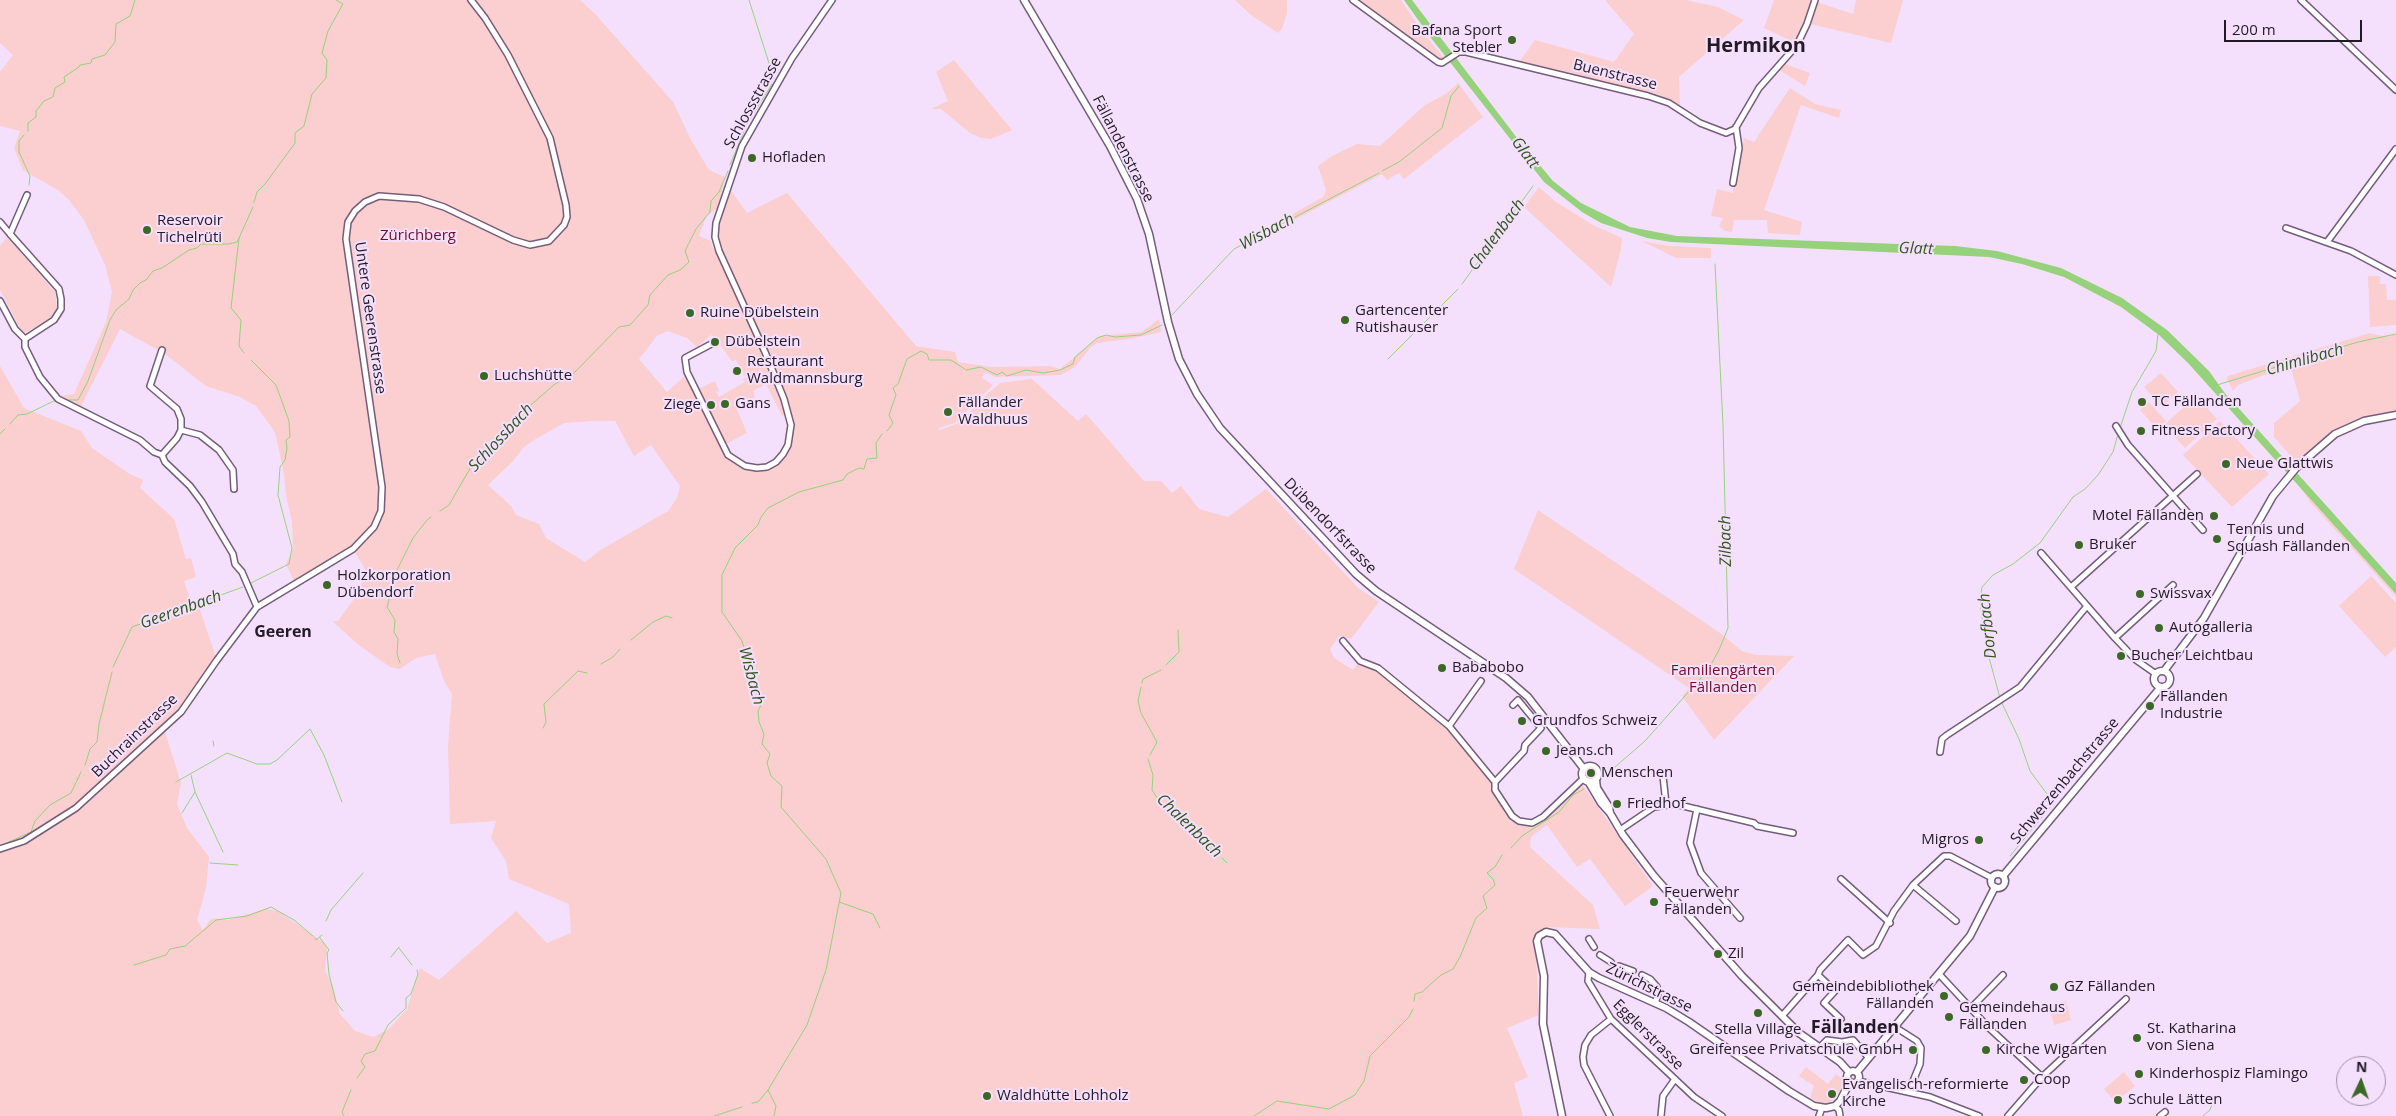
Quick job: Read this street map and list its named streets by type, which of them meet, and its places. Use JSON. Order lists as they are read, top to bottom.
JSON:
{
  "streets": {
    "main road": [
      "Fällandenstrasse",
      "Dübendorfstrasse",
      "Schwerzenbachstrasse",
      "Zürichstrasse"
    ],
    "street": [
      "Buenstrasse",
      "Schlossstrasse",
      "Untere Geerenstrasse",
      "Buchrainstrasse",
      "Egglerstrasse"
    ]
  },
  "crossings": [
    ["Fällandenstrasse", "Dübendorfstrasse"],
    ["Untere Geerenstrasse", "Buchrainstrasse"],
    ["Dübendorfstrasse", "Schwerzenbachstrasse"],
    ["Zürichstrasse", "Egglerstrasse"]
  ],
  "districts": ["Hermikon", "Geeren", "Fällanden"],
  "water": [
    "Glatt",
    "Wisbach",
    "Chalenbach",
    "Chimlibach",
    "Schlossbach",
    "Zilbach",
    "Geerenbach",
    "Dorfbach"
  ],
  "parks": ["Zürichberg", "Familiengärten Fällanden"],
  "places": [
    "Bafana Sport Stebler",
    "Hofladen",
    "Reservoir Tichelrüti",
    "Ruine Dübelstein",
    "Gartencenter Rutishauser",
    "Dübelstein",
    "Restaurant Waldmannsburg",
    "Luchshütte",
    "TC Fällanden",
    "Gans",
    "Ziege",
    "Fällander Waldhuus",
    "Fitness Factory",
    "Neue Glattwis",
    "Motel Fällanden",
    "Tennis und Squash Fällanden",
    "Bruker",
    "Holzkorporation Dübendorf",
    "Swissvax",
    "Autogalleria",
    "Bucher Leichtbau",
    "Bababobo",
    "Fällanden Industrie",
    "Grundfos Schweiz",
    "Jeans.ch",
    "Menschen",
    "Friedhof",
    "Migros",
    "Feuerwehr Fällanden",
    "Zil",
    "GZ Fällanden",
    "Gemeindebibliothek Fällanden",
    "Stella Village",
    "Gemeindehaus Fällanden",
    "St. Katharina von Siena",
    "Greifensee Privatschule GmbH",
    "Kirche Wigarten",
    "Kinderhospiz Flamingo",
    "Coop",
    "Evangelisch-reformierte Kirche",
    "Waldhütte Lohholz",
    "Schule Lätten"
  ],
  "scale_bar": "200 m",
  "north": "top"
}
